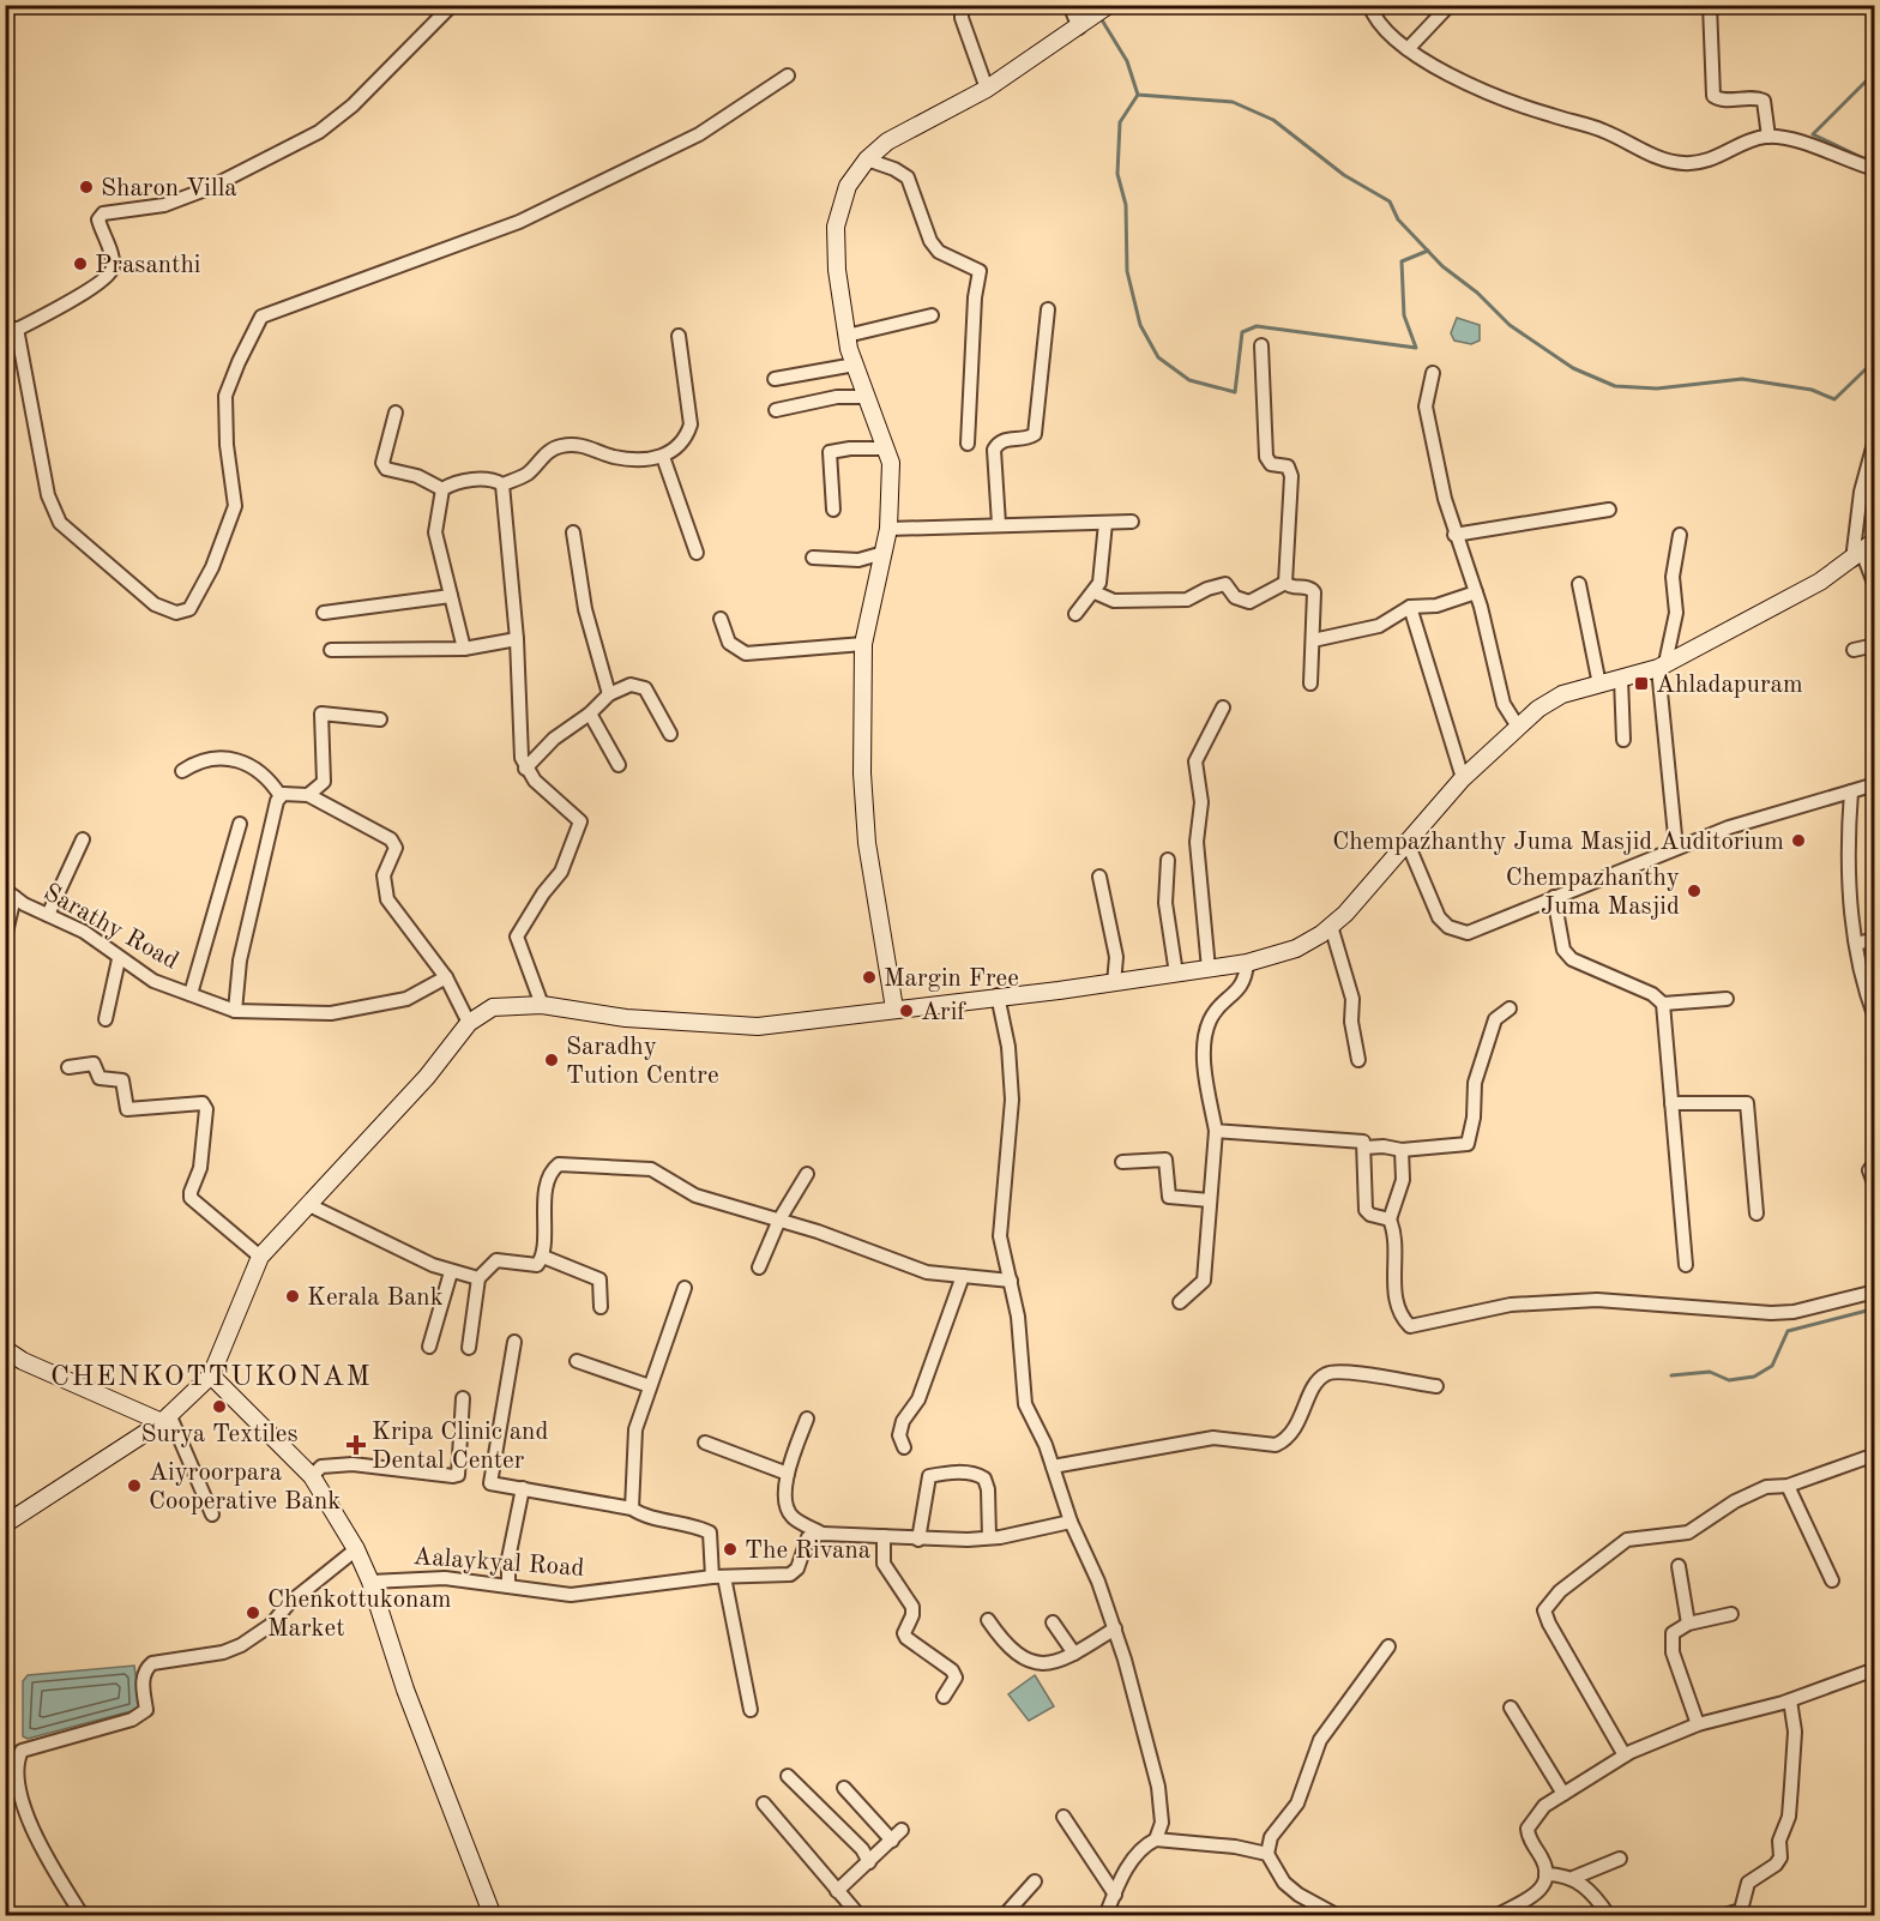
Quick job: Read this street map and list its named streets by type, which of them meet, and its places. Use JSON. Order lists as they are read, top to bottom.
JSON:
{
  "streets": {
    "street": ["Sarathy Road", "Aalaykyal Road"]
  },
  "districts": ["CHENKOTTUKONAM"],
  "places": {
    "other": [
      "Sharon Villa",
      "Prasanthi",
      "Chempazhanthy Juma Masjid Auditorium",
      "Chempazhanthy Juma Masjid",
      "Margin Free",
      "Arif",
      "Saradhy Tution Centre",
      "Kerala Bank",
      "Surya Textiles",
      "Aiyroorpara Cooperative Bank",
      "The Rivana",
      "Chenkottukonam Market"
    ],
    "transit": ["Ahladapuram"],
    "health": ["Kripa Clinic and Dental Center"]
  }
}
